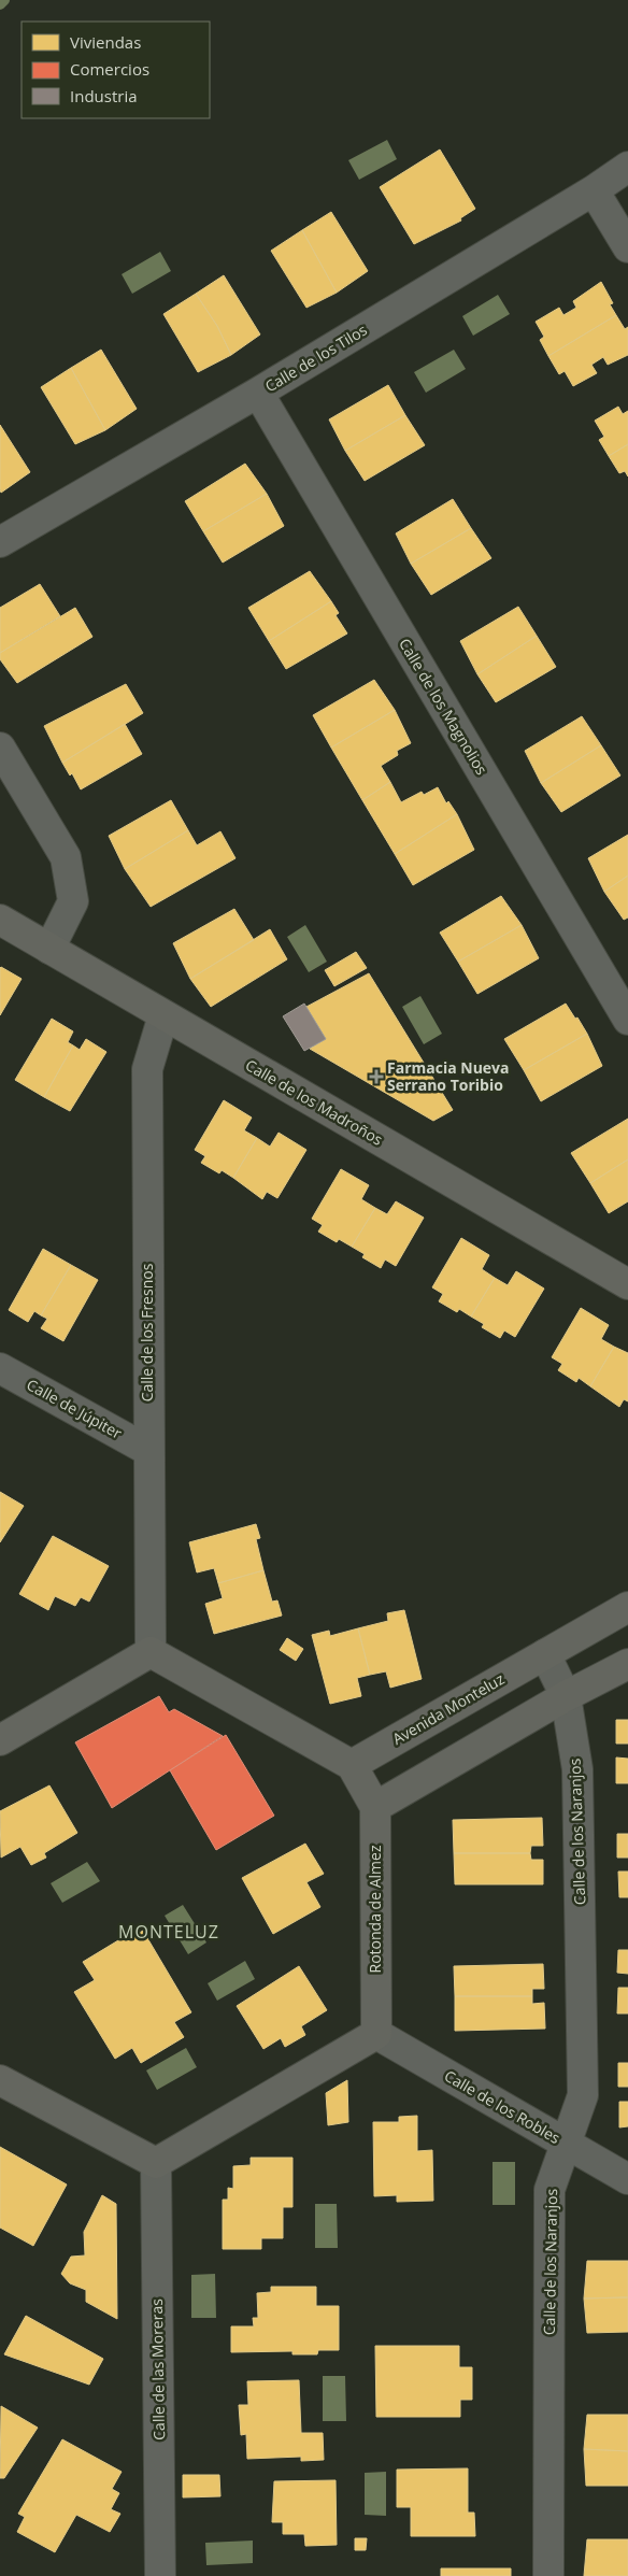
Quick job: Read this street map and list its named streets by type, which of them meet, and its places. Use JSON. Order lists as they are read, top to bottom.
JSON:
{
  "streets": {
    "street": [
      "Calle de los Tilos",
      "Calle de los Magnolios",
      "Calle de los Madroños",
      "Calle de los Fresnos",
      "Calle de Júpiter",
      "Avenida Monteluz",
      "Calle de los Naranjos",
      "Rotonda de Almez",
      "Calle de los Robles",
      "Calle de las Moreras"
    ]
  },
  "crossings": [
    ["Calle de los Tilos", "Calle de los Magnolios"],
    ["Calle de los Madroños", "Calle de los Fresnos"],
    ["Calle de los Fresnos", "Calle de Júpiter"],
    ["Avenida Monteluz", "Rotonda de Almez"],
    ["Calle de los Naranjos", "Calle de los Robles"],
    ["Rotonda de Almez", "Calle de los Robles"]
  ],
  "districts": ["MONTELUZ"],
  "places": {
    "health": ["Farmacia Nueva Serrano Toribio"]
  },
  "legend": ["Viviendas", "Comercios", "Industria"]
}
